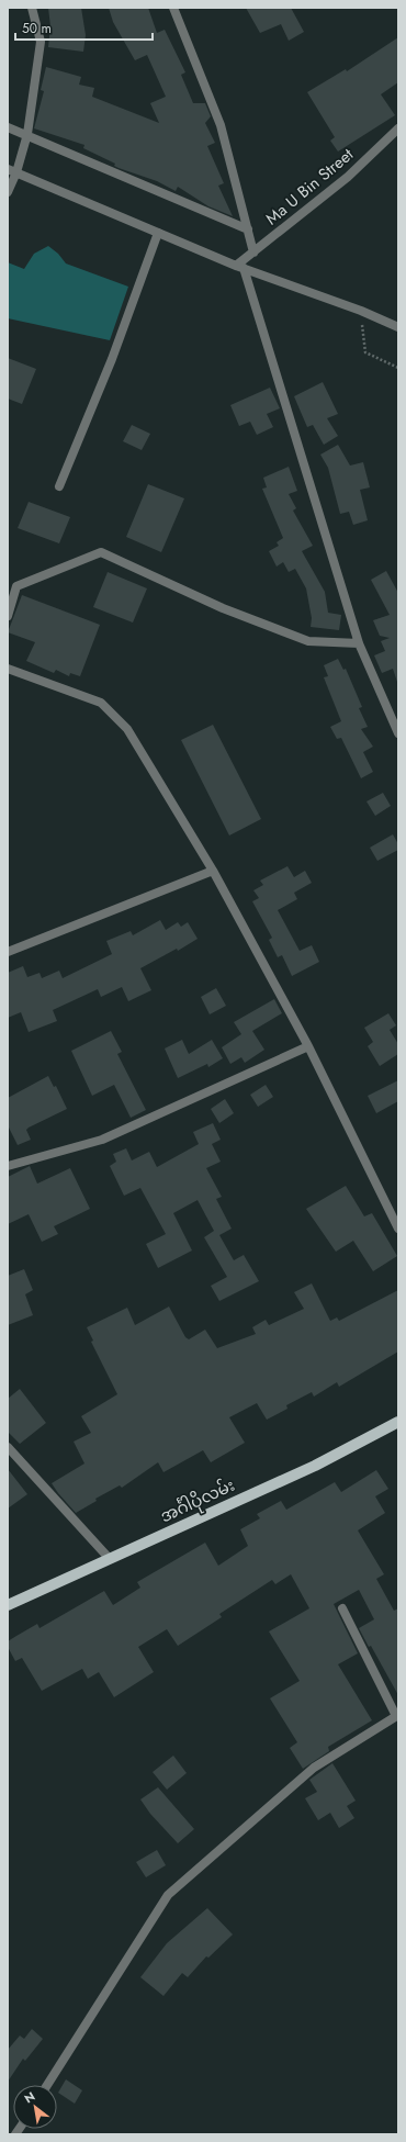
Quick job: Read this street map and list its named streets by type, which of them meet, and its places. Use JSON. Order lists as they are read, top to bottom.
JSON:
{
  "streets": {
    "main road": ["အင်္ဂါပိုလမ်း"],
    "street": ["Ma U Bin Street"]
  },
  "scale_bar": "50 m",
  "north": "top left"
}
